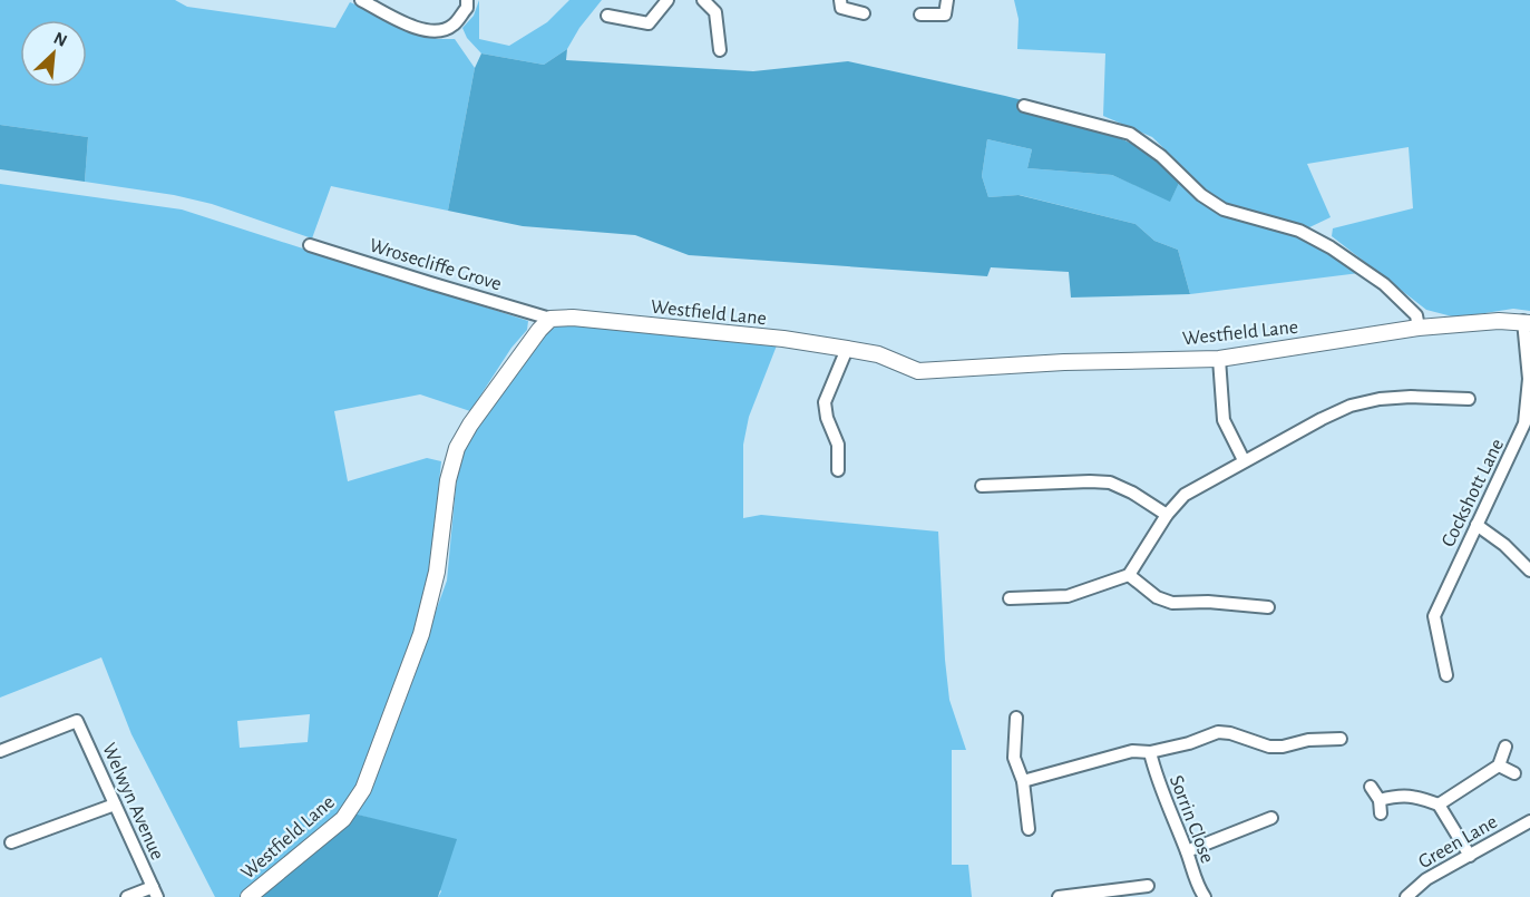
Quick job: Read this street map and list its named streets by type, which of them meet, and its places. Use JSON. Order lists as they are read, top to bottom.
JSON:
{
  "streets": {
    "street": [
      "Wrosecliffe Grove",
      "Westfield Lane",
      "Cockshott Lane",
      "Welwyn Avenue",
      "Sorrin Close",
      "Green Lane"
    ]
  },
  "crossings": [
    ["Wrosecliffe Grove", "Westfield Lane"],
    ["Westfield Lane", "Cockshott Lane"]
  ],
  "north": "top right"
}
